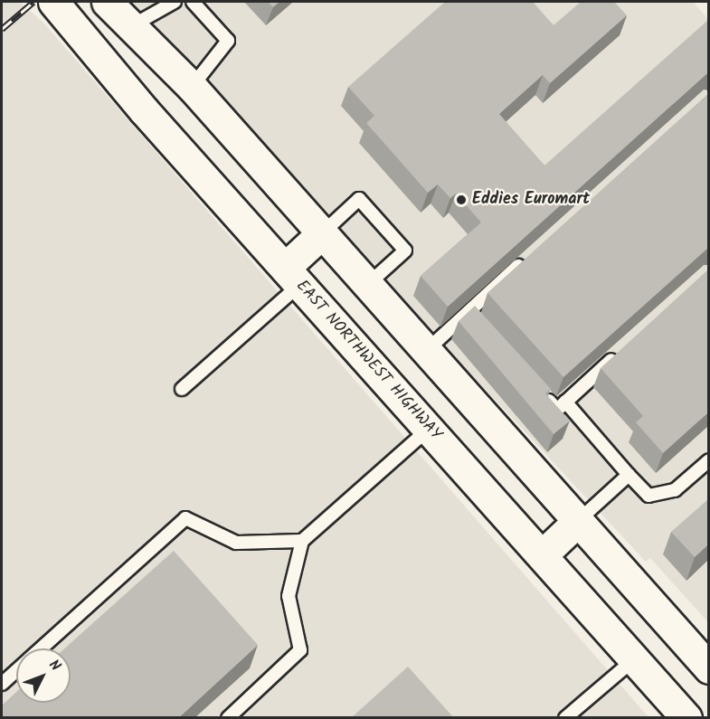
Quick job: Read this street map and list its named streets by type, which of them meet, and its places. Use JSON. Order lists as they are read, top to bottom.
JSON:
{
  "streets": {
    "main road": ["EAST NORTHWEST HIGHWAY"]
  },
  "places": ["Eddies Euromart"],
  "north": "top right"
}
